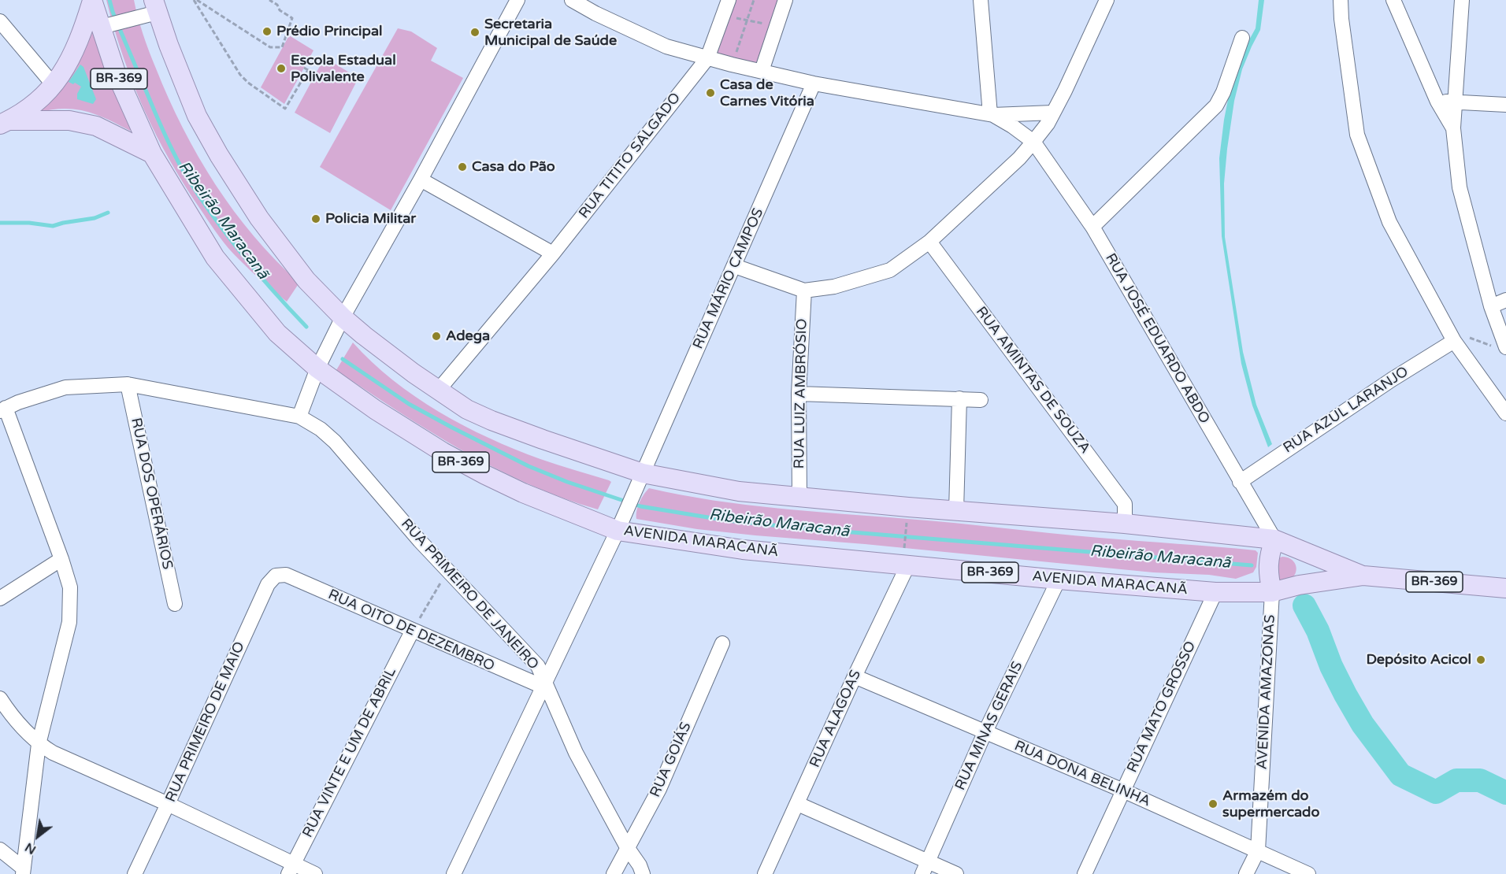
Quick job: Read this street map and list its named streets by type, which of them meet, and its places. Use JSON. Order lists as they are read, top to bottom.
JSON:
{
  "streets": {
    "main road": ["BR-369", "AVENIDA MARACANÃ"],
    "street": [
      "RUA TITITO SALGADO",
      "RUA MÁRIO CAMPOS",
      "RUA JOSÉ EDUARDO ABDO",
      "RUA AMINTAS DE SOUZA",
      "RUA LUIZ AMBRÓSIO",
      "RUA AZUL LARANJO",
      "RUA DOS OPERÁRIOS",
      "RUA PRIMEIRO DE JANEIRO",
      "RUA OITO DE DEZEMBRO",
      "AVENIDA AMAZONAS",
      "RUA MATO GROSSO",
      "RUA ALAGOAS",
      "RUA PRIMEIRO DE MAIO",
      "RUA MINAS GERAIS",
      "RUA VINTE E UM DE ABRIL",
      "RUA GOIÁS",
      "RUA DONA BELINHA"
    ]
  },
  "crossings": [
    ["RUA TITITO SALGADO", "AVENIDA MARACANÃ"],
    ["RUA MÁRIO CAMPOS", "AVENIDA MARACANÃ"],
    ["RUA MÁRIO CAMPOS", "RUA PRIMEIRO DE JANEIRO"],
    ["RUA MÁRIO CAMPOS", "RUA OITO DE DEZEMBRO"],
    ["RUA JOSÉ EDUARDO ABDO", "RUA AZUL LARANJO"],
    ["RUA JOSÉ EDUARDO ABDO", "AVENIDA MARACANÃ"],
    ["RUA AMINTAS DE SOUZA", "AVENIDA MARACANÃ"],
    ["RUA LUIZ AMBRÓSIO", "AVENIDA MARACANÃ"],
    ["RUA DOS OPERÁRIOS", "RUA PRIMEIRO DE JANEIRO"],
    ["AVENIDA MARACANÃ", "AVENIDA AMAZONAS"],
    ["AVENIDA MARACANÃ", "RUA MATO GROSSO"],
    ["AVENIDA MARACANÃ", "RUA ALAGOAS"],
    ["AVENIDA MARACANÃ", "RUA MINAS GERAIS"],
    ["RUA PRIMEIRO DE JANEIRO", "RUA OITO DE DEZEMBRO"],
    ["RUA PRIMEIRO DE JANEIRO", "RUA GOIÁS"],
    ["RUA OITO DE DEZEMBRO", "RUA PRIMEIRO DE MAIO"],
    ["RUA OITO DE DEZEMBRO", "RUA VINTE E UM DE ABRIL"],
    ["AVENIDA AMAZONAS", "RUA DONA BELINHA"],
    ["RUA MATO GROSSO", "RUA DONA BELINHA"],
    ["RUA ALAGOAS", "RUA DONA BELINHA"],
    ["RUA MINAS GERAIS", "RUA DONA BELINHA"]
  ],
  "water": ["Ribeirão Maracanã"],
  "places": [
    "Prédio Principal",
    "Secretaria Municipal de Saúde",
    "Escola Estadual Polivalente",
    "Casa de Carnes Vitória",
    "Casa do Pão",
    "Policia Militar",
    "Adega",
    "Depósito Acicol",
    "Armazém do supermercado"
  ],
  "north": "bottom left"
}
